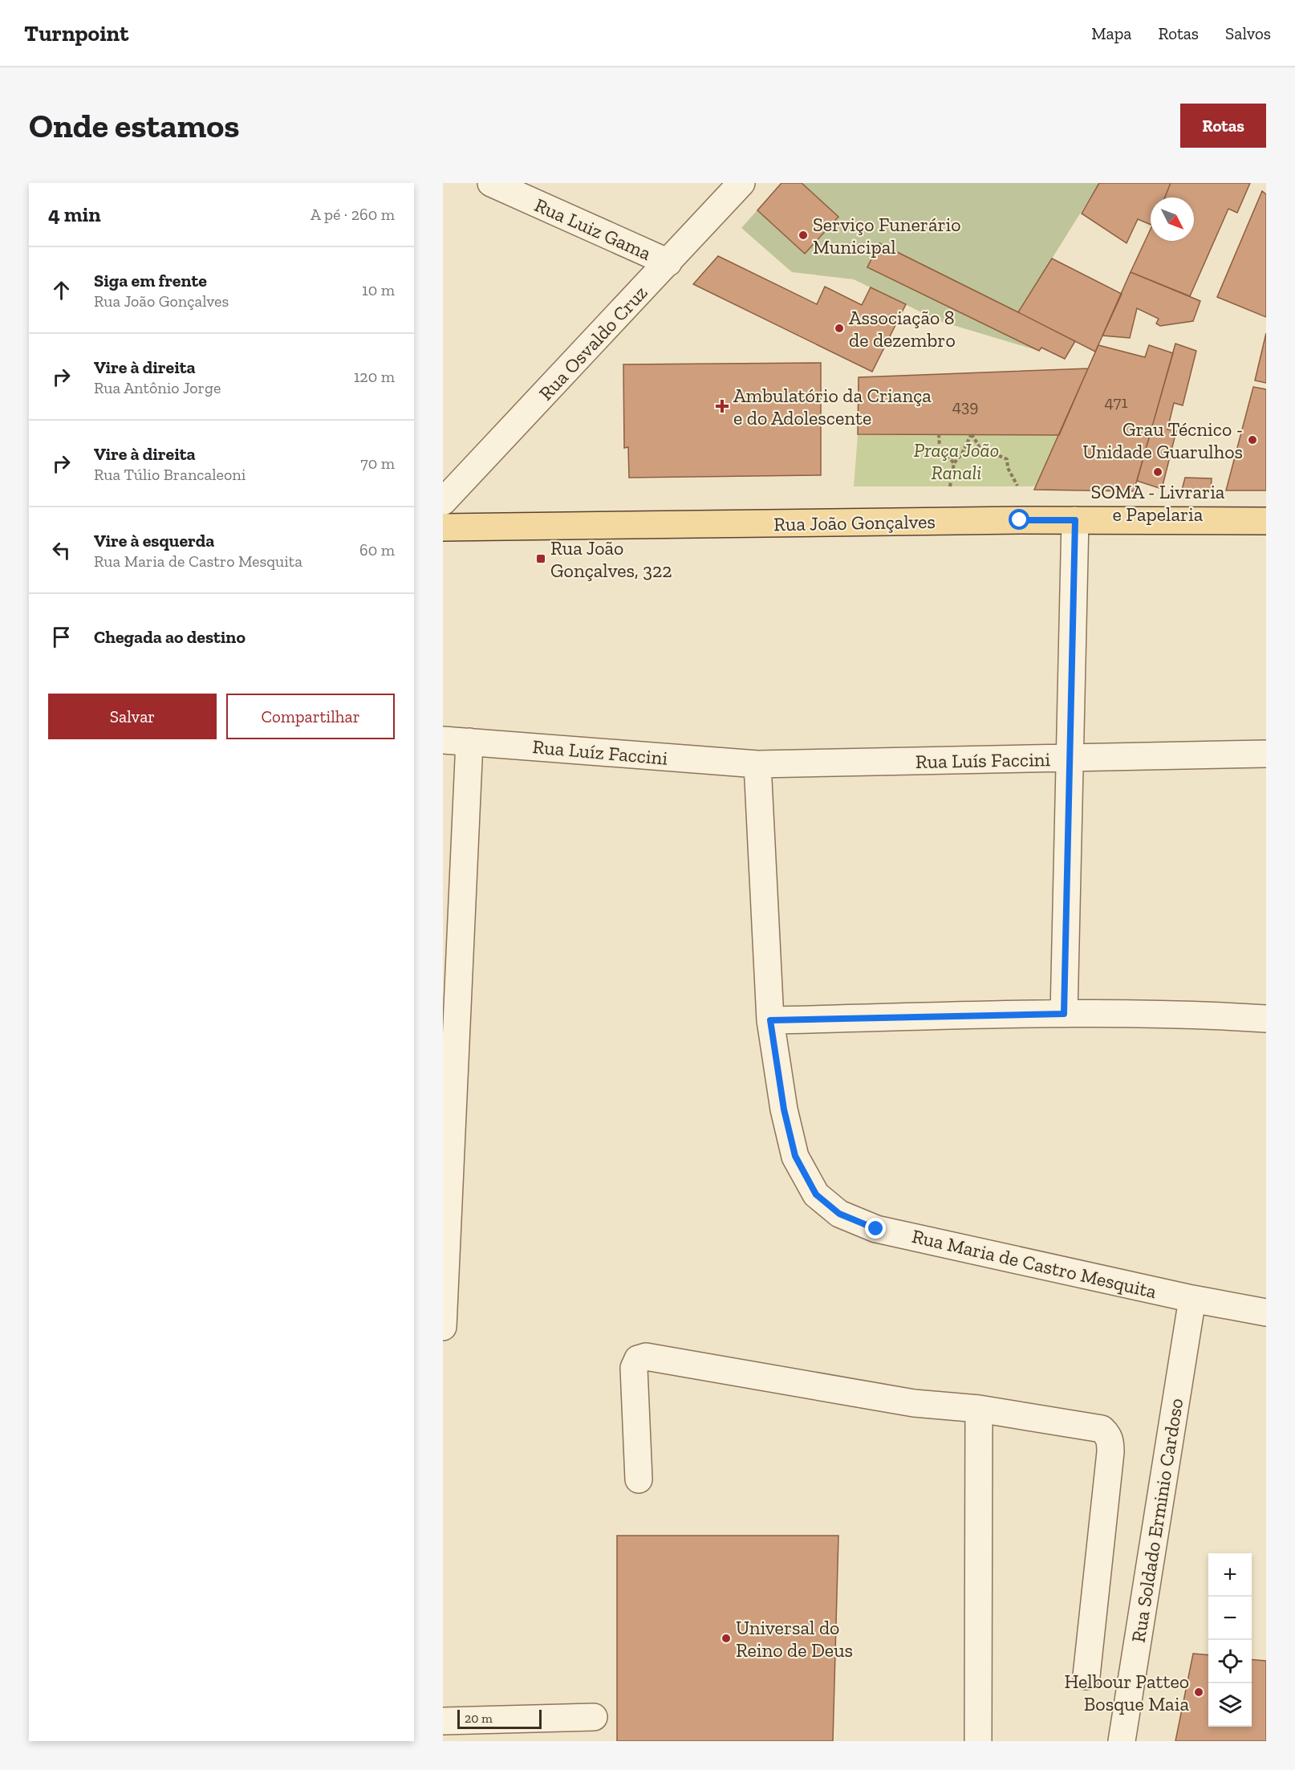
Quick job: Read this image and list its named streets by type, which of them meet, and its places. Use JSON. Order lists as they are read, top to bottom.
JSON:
{
  "streets": {
    "main road": ["Rua João Gonçalves"],
    "street": [
      "Rua Luiz Gama",
      "Rua Osvaldo Cruz",
      "Rua Luíz Faccini",
      "Rua Luís Faccini",
      "Rua Maria de Castro Mesquita",
      "Rua Soldado Erminio Cardoso"
    ]
  },
  "crossings": [
    ["Rua Luiz Gama", "Rua Osvaldo Cruz"],
    ["Rua Luíz Faccini", "Rua Luís Faccini"],
    ["Rua Luíz Faccini", "Rua Maria de Castro Mesquita"],
    ["Rua Luís Faccini", "Rua Maria de Castro Mesquita"],
    ["Rua Maria de Castro Mesquita", "Rua Soldado Erminio Cardoso"]
  ],
  "parks": ["Praça João Ranali"],
  "places": {
    "other": [
      "Serviço Funerário Municipal",
      "Associação 8 de dezembro",
      "Grau Técnico - Unidade Guarulhos",
      "SOMA - Livraria e Papelaria",
      "Universal do Reino de Deus",
      "Helbour Patteo Bosque Maia"
    ],
    "health": ["Ambulatório da Criança e do Adolescente"],
    "transit": ["Rua João Gonçalves, 322"]
  },
  "house_numbers": ["471", "439"],
  "scale_bar": "20 m",
  "north": "bottom right",
  "page": {
    "header": "Turnpoint",
    "nav": ["Mapa", "Rotas", "Salvos"],
    "buttons": [
      "Rotas",
      ["Salvar", "Compartilhar"]
    ],
    "title": "Onde estamos",
    "heading": ["4 min", "A pé · 260 m"],
    "list": [
      ["Siga em frente", "Rua João Gonçalves", "10 m"],
      ["Vire à direita", "Rua Antônio Jorge", "120 m"],
      ["Vire à direita", "Rua Túlio Brancaleoni", "70 m"],
      ["Vire à esquerda", "Rua Maria de Castro Mesquita", "60 m"],
      "Chegada ao destino"
    ],
    "map_buttons": ["+", "−"],
    "scale": "20 m"
  }
}
